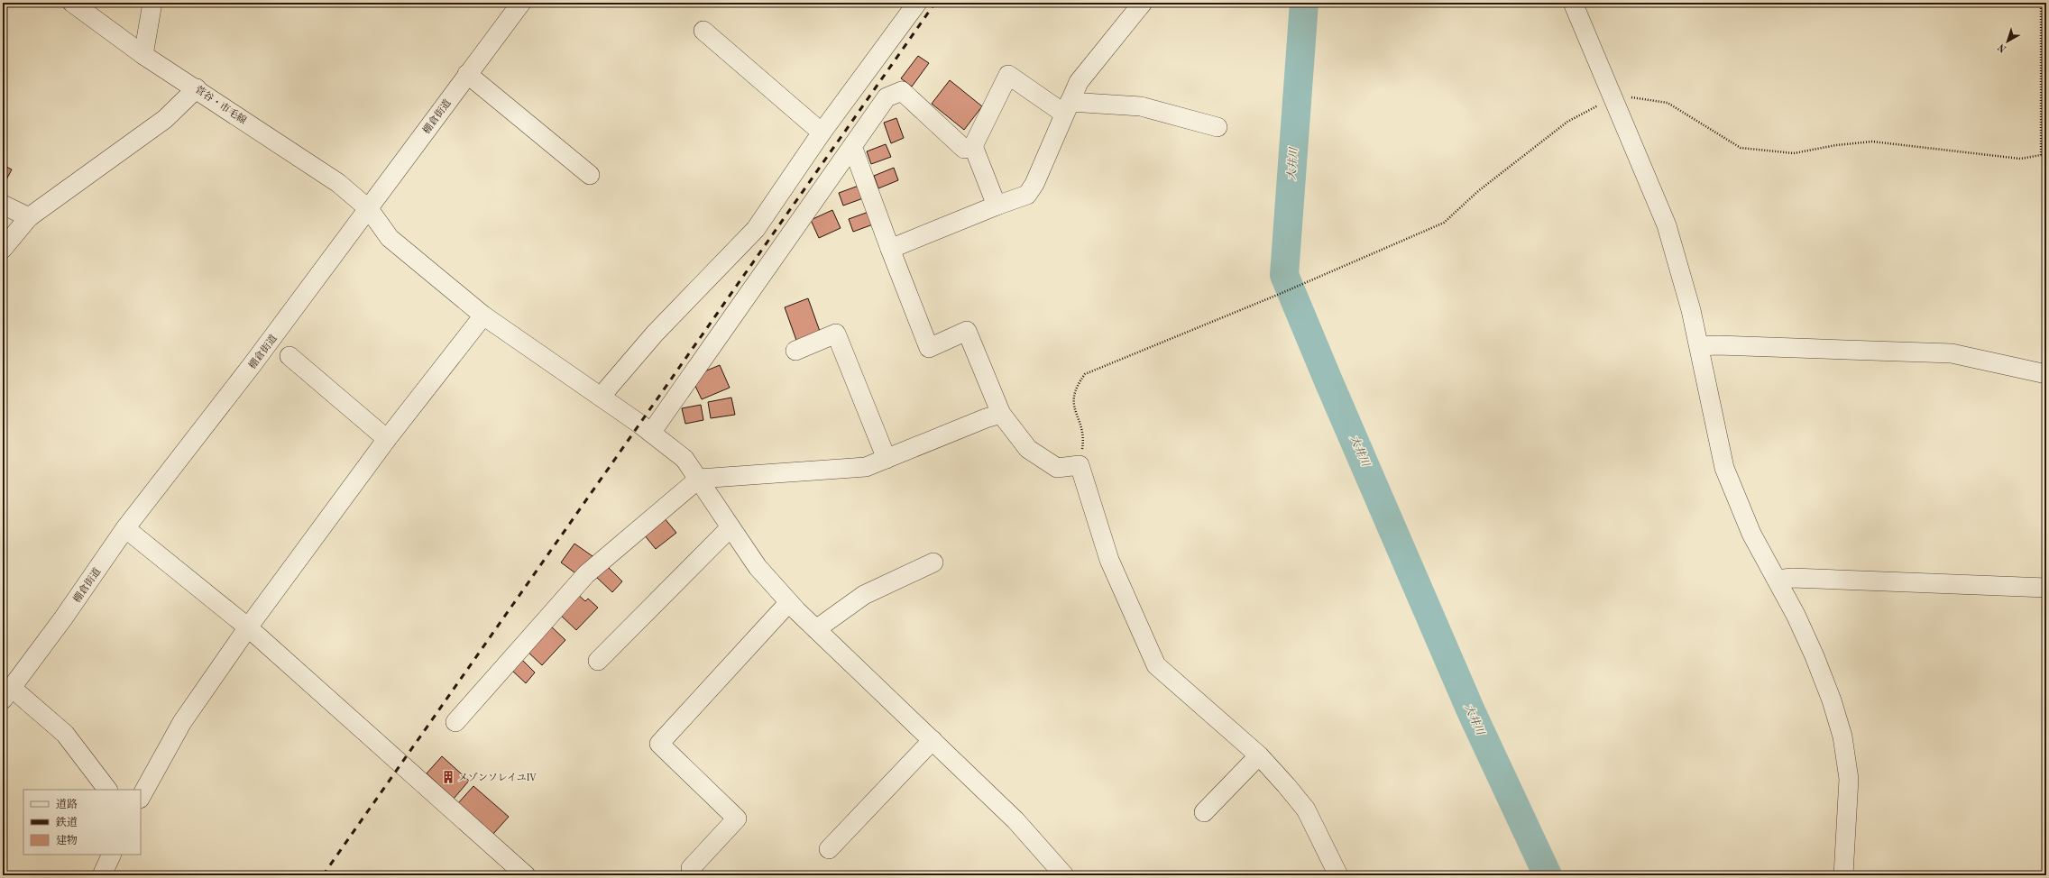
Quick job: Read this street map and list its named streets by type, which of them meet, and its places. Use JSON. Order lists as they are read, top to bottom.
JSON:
{
  "streets": {
    "street": ["菅谷・市毛線", "棚倉街道"]
  },
  "crossings": [
    ["菅谷・市毛線", "棚倉街道"]
  ],
  "water": ["大井川"],
  "places": {
    "building": ["メゾンソレイユⅣ"]
  },
  "legend": ["道路", "鉄道", "建物"],
  "north": "bottom left"
}
